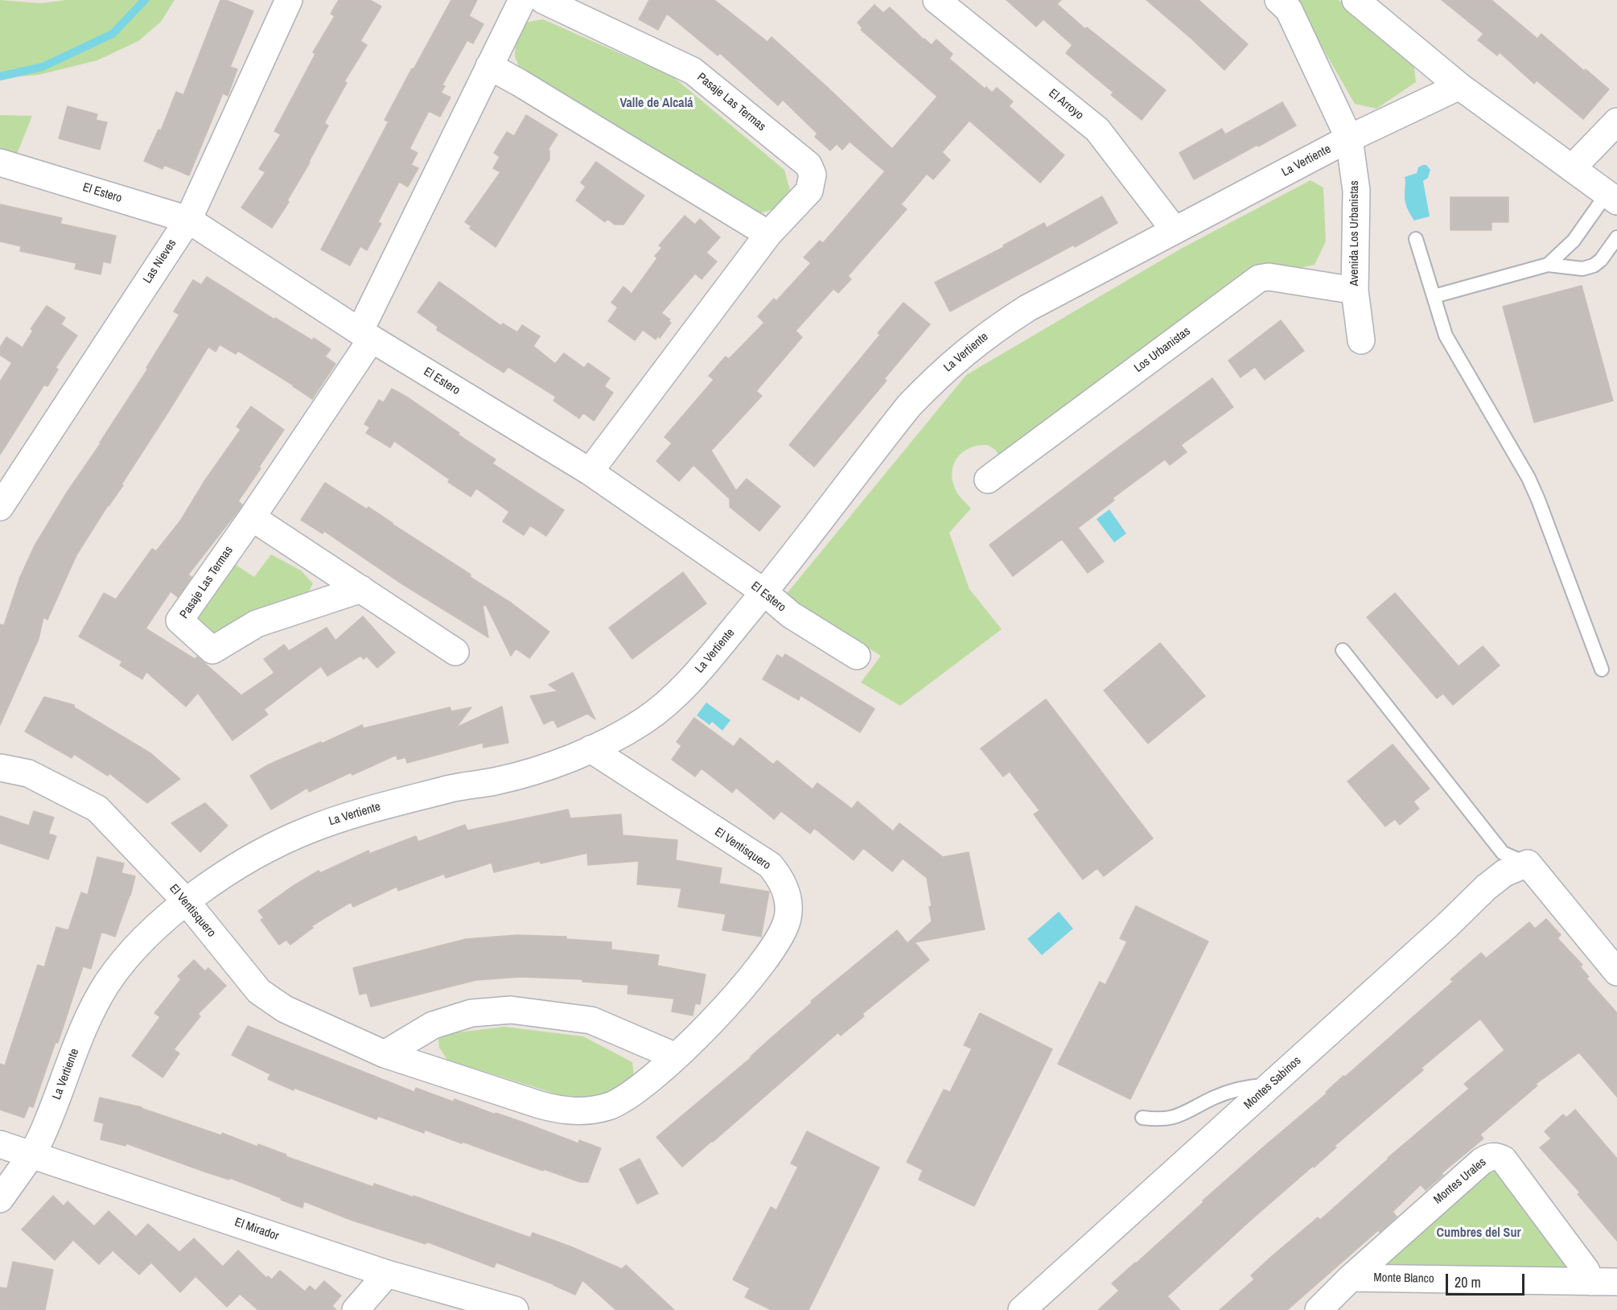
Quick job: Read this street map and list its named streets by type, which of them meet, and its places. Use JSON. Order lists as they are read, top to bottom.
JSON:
{
  "streets": {
    "street": [
      "Pasaje Las Termas",
      "El Arroyo",
      "La Vertiente",
      "El Estero",
      "Avenida Los Urbanistas",
      "Las Nieves",
      "Los Urbanistas",
      "El Ventisquero",
      "Montes Sabinos",
      "Montes Urales",
      "El Mirador",
      "Monte Blanco"
    ]
  },
  "crossings": [
    ["Pasaje Las Termas", "El Estero"],
    ["El Arroyo", "La Vertiente"],
    ["La Vertiente", "El Estero"],
    ["La Vertiente", "Avenida Los Urbanistas"],
    ["La Vertiente", "El Ventisquero"],
    ["La Vertiente", "El Mirador"],
    ["El Estero", "Las Nieves"],
    ["Avenida Los Urbanistas", "Los Urbanistas"],
    ["Montes Urales", "Monte Blanco"]
  ],
  "districts": ["Valle de Alcalá", "Cumbres del Sur"],
  "scale_bar": "20 m"
}
